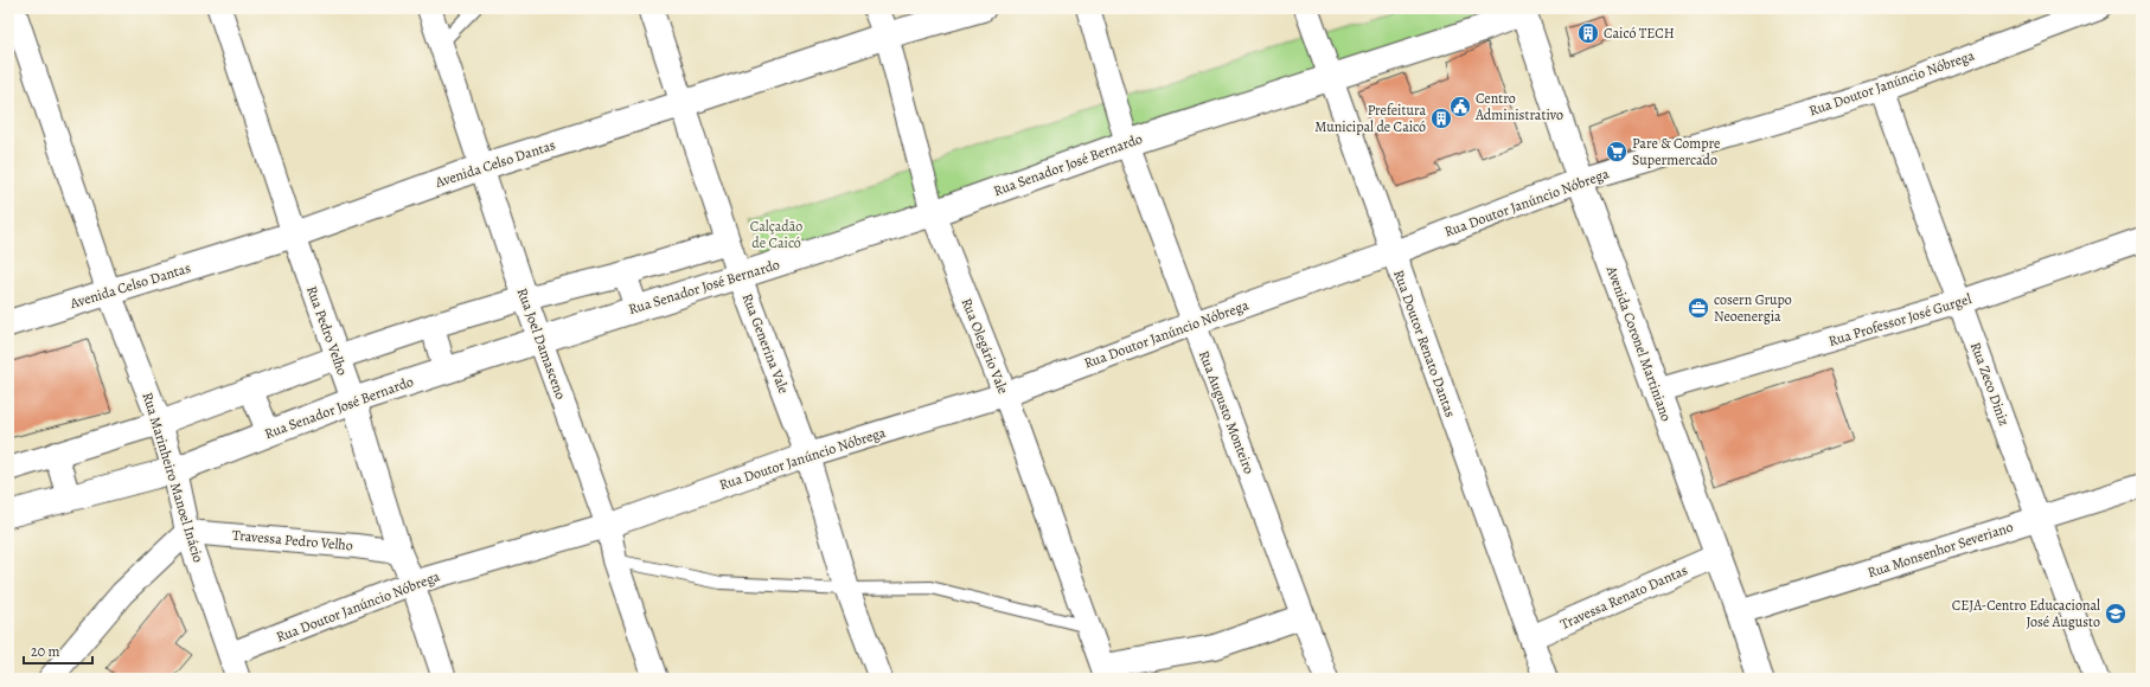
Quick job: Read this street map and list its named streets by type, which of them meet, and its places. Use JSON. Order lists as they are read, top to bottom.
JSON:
{
  "streets": {
    "main road": [
      "Avenida Celso Dantas",
      "Rua Senador José Bernardo",
      "Avenida Coronel Martiniano",
      "Rua Olegário Vale"
    ],
    "street": [
      "Rua Doutor Janúncio Nóbrega",
      "Rua Professor José Gurgel",
      "Rua Pedro Velho",
      "Rua Joel Damasceno",
      "Rua Generina Vale",
      "Rua Doutor Renato Dantas",
      "Rua Zeco Diniz",
      "Rua Augusto Monteiro",
      "Rua Marinheiro Manoel Inácio",
      "Travessa Pedro Velho",
      "Rua Monsenhor Severiano",
      "Travessa Renato Dantas"
    ]
  },
  "crossings": [
    ["Rua Doutor Janúncio Nóbrega", "Rua Pedro Velho"],
    ["Rua Doutor Janúncio Nóbrega", "Rua Joel Damasceno"],
    ["Rua Doutor Janúncio Nóbrega", "Rua Generina Vale"],
    ["Rua Doutor Janúncio Nóbrega", "Rua Doutor Renato Dantas"],
    ["Rua Doutor Janúncio Nóbrega", "Avenida Coronel Martiniano"],
    ["Rua Doutor Janúncio Nóbrega", "Rua Olegário Vale"],
    ["Rua Doutor Janúncio Nóbrega", "Rua Zeco Diniz"],
    ["Rua Doutor Janúncio Nóbrega", "Rua Augusto Monteiro"],
    ["Rua Doutor Janúncio Nóbrega", "Rua Marinheiro Manoel Inácio"],
    ["Avenida Celso Dantas", "Rua Pedro Velho"],
    ["Avenida Celso Dantas", "Rua Joel Damasceno"],
    ["Avenida Celso Dantas", "Rua Generina Vale"],
    ["Avenida Celso Dantas", "Rua Olegário Vale"],
    ["Avenida Celso Dantas", "Rua Marinheiro Manoel Inácio"],
    ["Rua Senador José Bernardo", "Rua Pedro Velho"],
    ["Rua Senador José Bernardo", "Rua Joel Damasceno"],
    ["Rua Senador José Bernardo", "Rua Generina Vale"],
    ["Rua Senador José Bernardo", "Rua Doutor Renato Dantas"],
    ["Rua Senador José Bernardo", "Avenida Coronel Martiniano"],
    ["Rua Senador José Bernardo", "Rua Olegário Vale"],
    ["Rua Senador José Bernardo", "Rua Augusto Monteiro"],
    ["Rua Senador José Bernardo", "Rua Marinheiro Manoel Inácio"],
    ["Rua Professor José Gurgel", "Avenida Coronel Martiniano"],
    ["Rua Professor José Gurgel", "Rua Zeco Diniz"],
    ["Rua Pedro Velho", "Travessa Pedro Velho"],
    ["Rua Doutor Renato Dantas", "Travessa Renato Dantas"],
    ["Avenida Coronel Martiniano", "Rua Monsenhor Severiano"],
    ["Avenida Coronel Martiniano", "Travessa Renato Dantas"],
    ["Rua Zeco Diniz", "Rua Monsenhor Severiano"],
    ["Rua Marinheiro Manoel Inácio", "Travessa Pedro Velho"]
  ],
  "parks": ["Calçadão de Caicó"],
  "places": {
    "building": ["Caicó TECH", "Prefeitura Municipal de Caicó"],
    "public building": ["Centro Administrativo"],
    "supermarket": ["Pare & Compre Supermercado"],
    "office": ["cosern Grupo Neoenergia"],
    "school or university": ["CEJA-Centro Educacional José Augusto"]
  },
  "scale_bar": "20 m"
}
